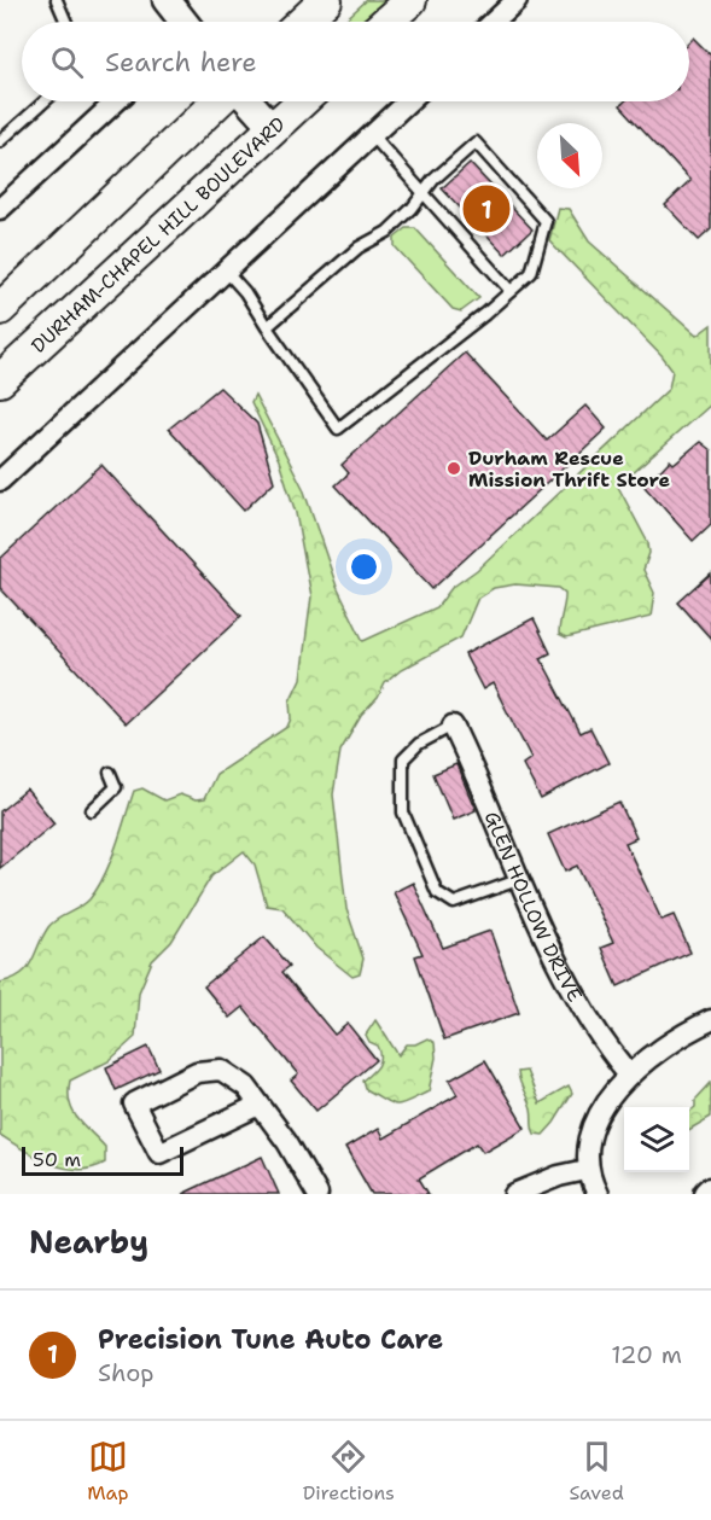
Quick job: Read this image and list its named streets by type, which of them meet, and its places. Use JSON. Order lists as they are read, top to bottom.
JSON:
{
  "streets": {
    "main road": ["DURHAM-CHAPEL HILL BOULEVARD"],
    "street": ["GLEN HOLLOW DRIVE"]
  },
  "places": ["Durham Rescue Mission Thrift Store"],
  "scale_bar": "50 m",
  "north": "bottom right",
  "page": {
    "search": "Search here",
    "pins": "1",
    "scale": "50 m",
    "heading": "Nearby",
    "list": [
      {
        "mark": "1",
        "name": "Precision Tune Auto Care",
        "note": "Shop",
        "value": "120 m"
      }
    ],
    "nav": ["Map", "Directions", "Saved"]
  }
}
